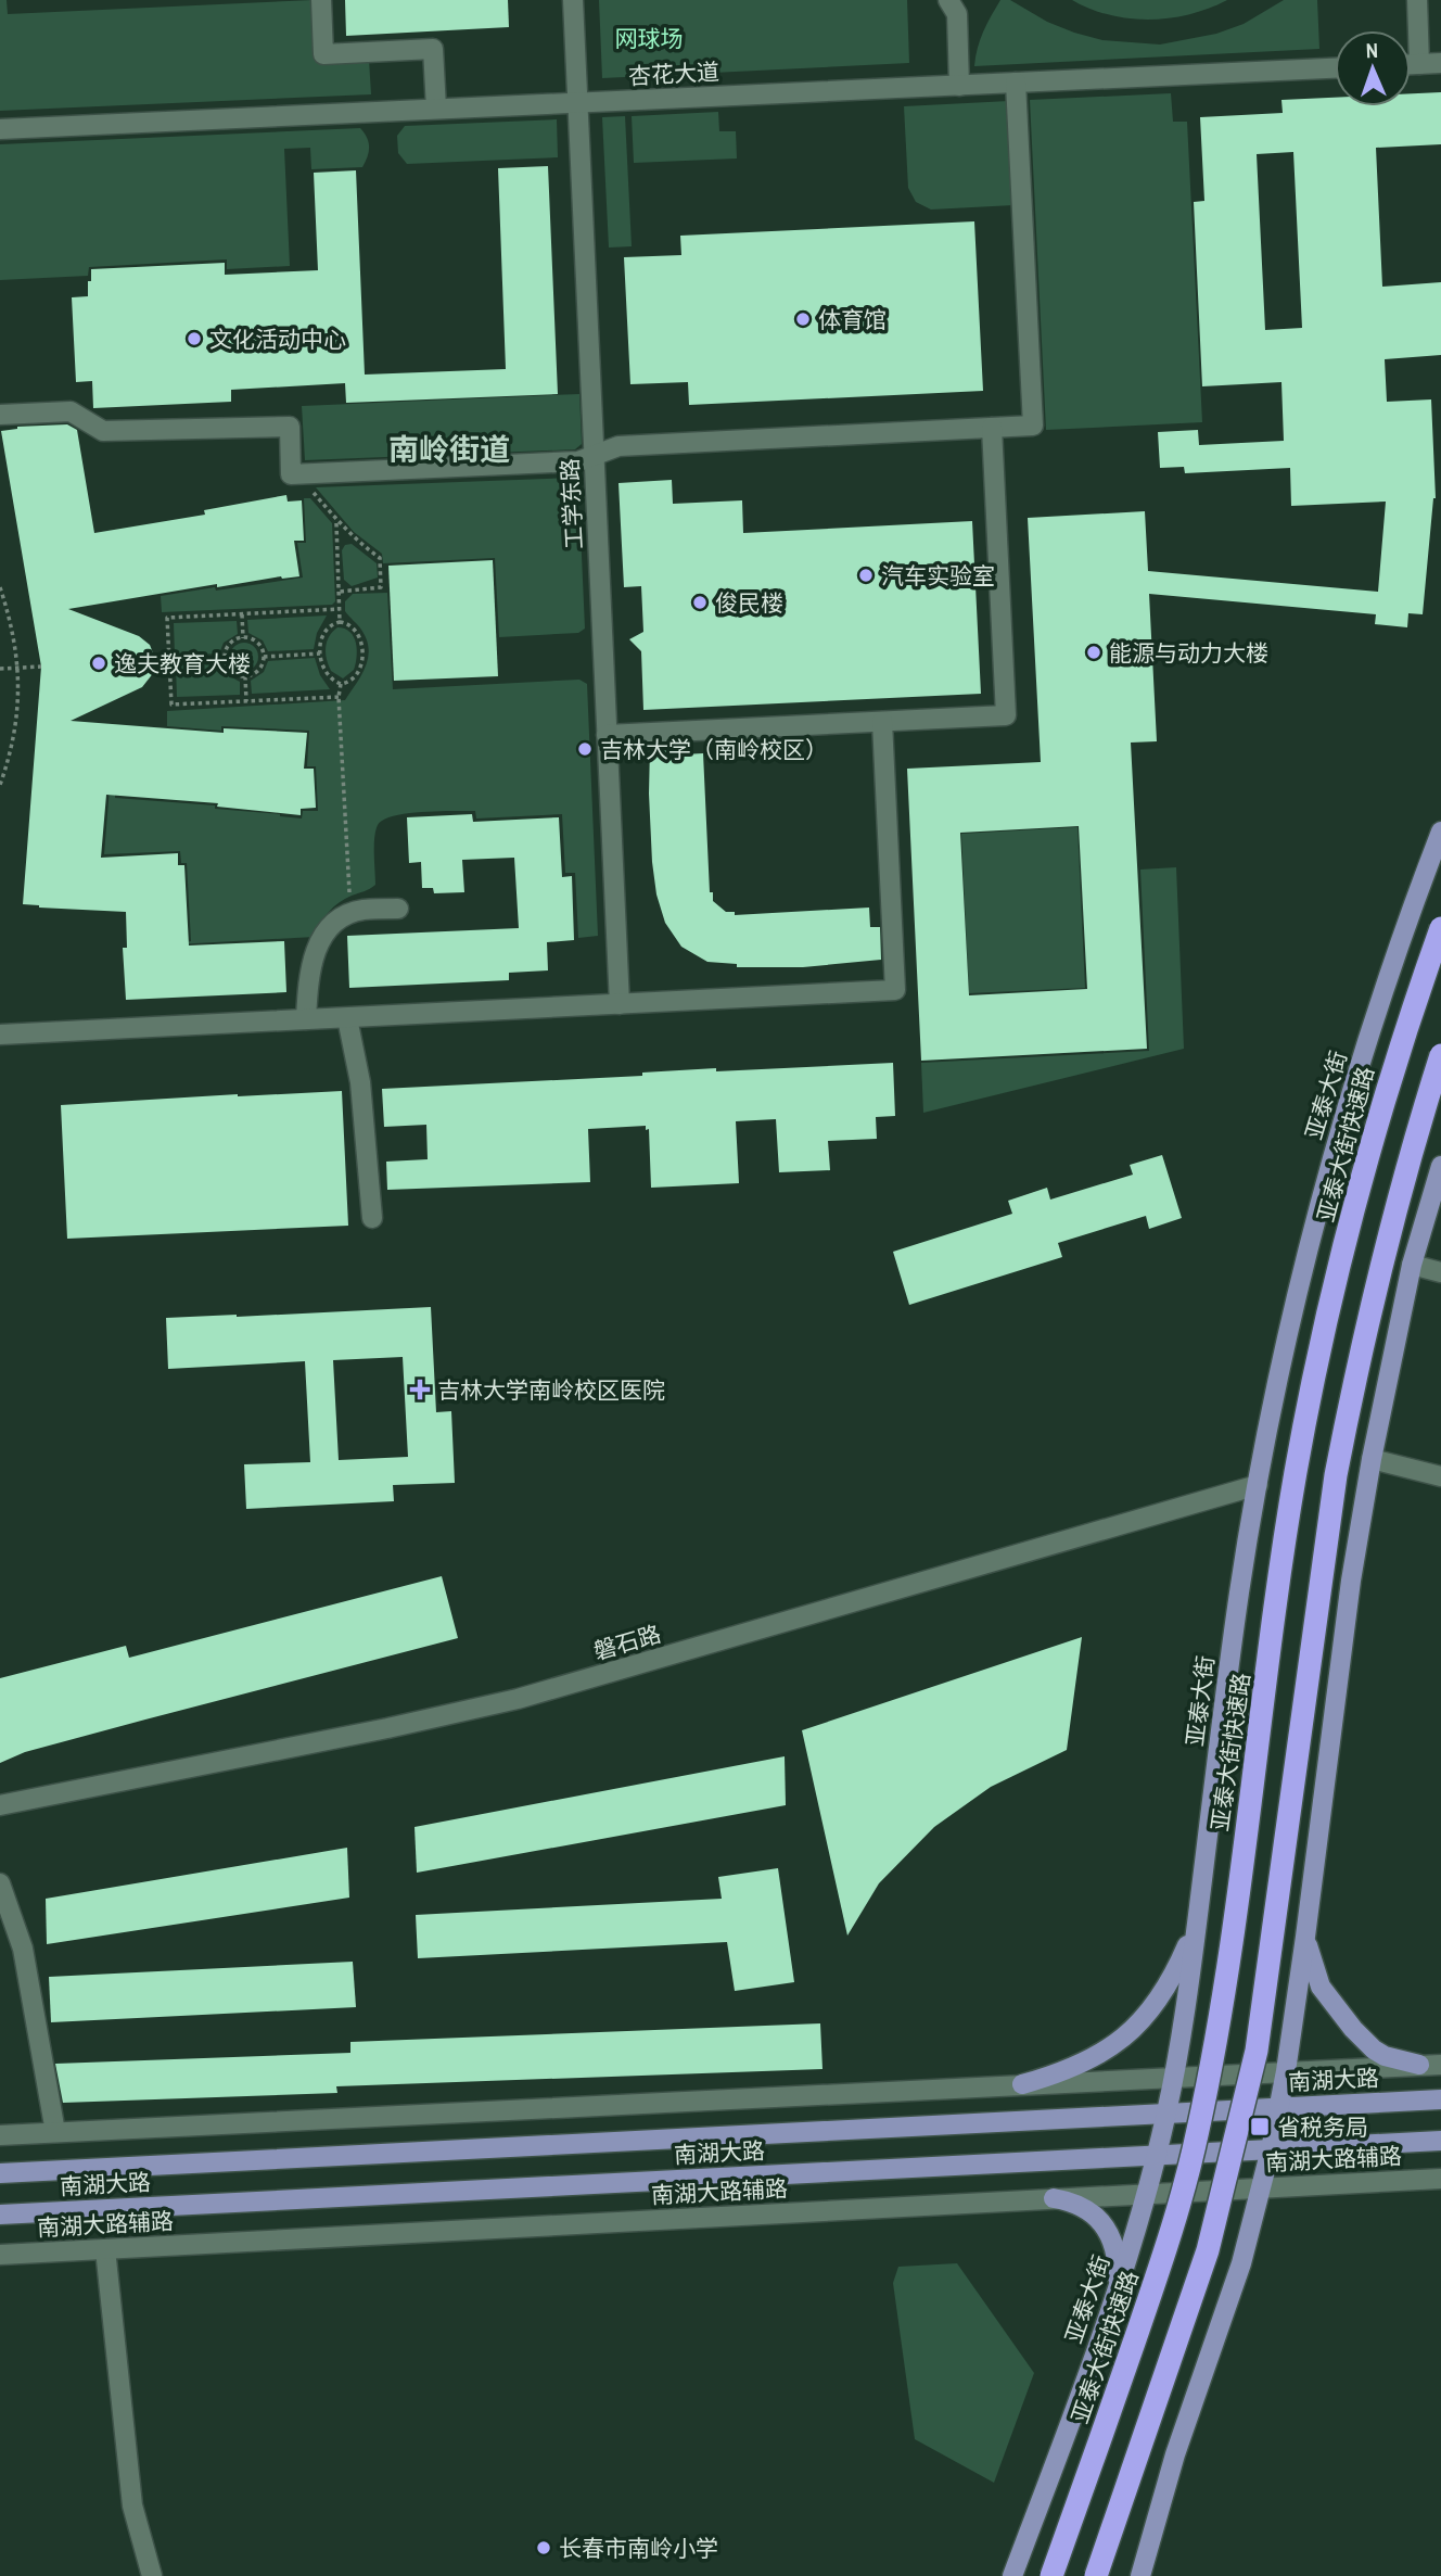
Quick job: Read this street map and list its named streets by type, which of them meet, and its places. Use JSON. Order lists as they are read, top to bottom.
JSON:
{
  "streets": {
    "highway": ["亚泰大街快速路"],
    "main road": ["亚泰大街", "南湖大路"],
    "street": [
      "杏花大道",
      "工学东路",
      "磐石路",
      "南湖大路辅路"
    ]
  },
  "crossings": [
    ["杏花大道", "工学东路"],
    ["亚泰大街", "磐石路"],
    ["亚泰大街", "南湖大路"],
    ["亚泰大街", "南湖大路辅路"]
  ],
  "districts": ["南岭街道"],
  "parks": ["网球场"],
  "places": {
    "other": [
      "体育馆",
      "文化活动中心",
      "汽车实验室",
      "俊民楼",
      "能源与动力大楼",
      "逸夫教育大楼",
      "吉林大学（南岭校区）",
      "长春市南岭小学"
    ],
    "health": ["吉林大学南岭校区医院"],
    "transit": ["省税务局"]
  },
  "north": "top"
}
